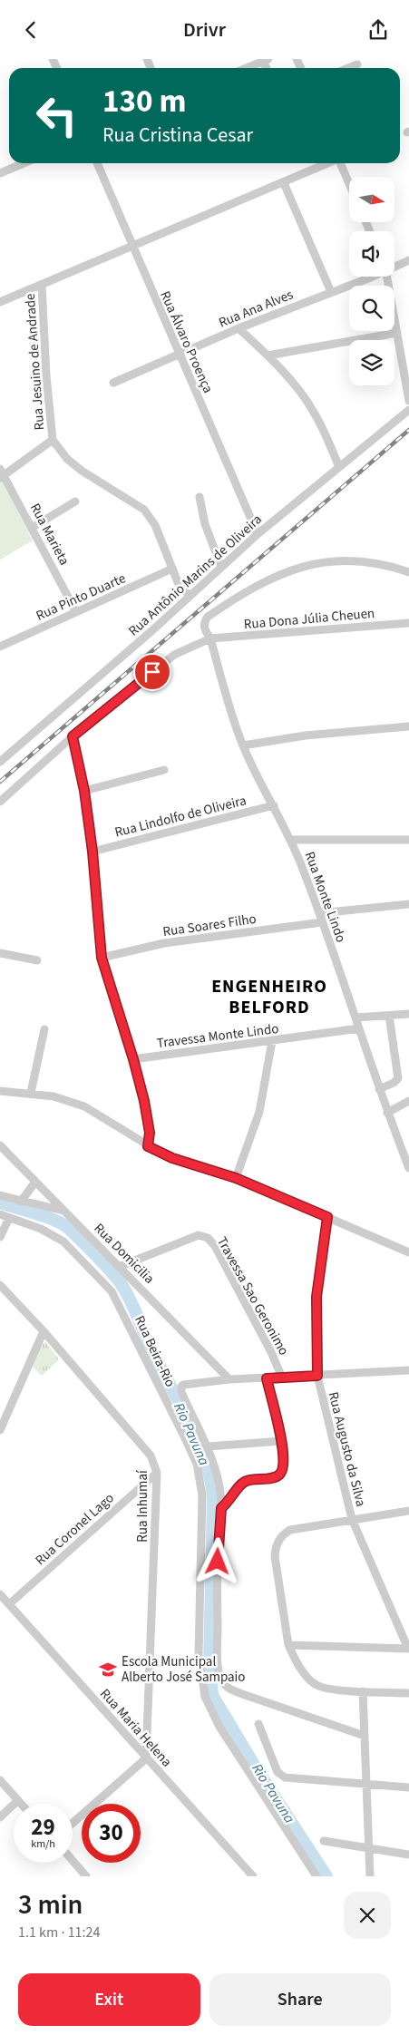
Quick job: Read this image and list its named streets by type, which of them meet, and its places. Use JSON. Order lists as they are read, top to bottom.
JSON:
{
  "streets": {
    "street": [
      "Rua Ana Alves",
      "Rua Álvaro Proença",
      "Rua Jesuino de Andrade",
      "Rua Marieta",
      "Rua Antônio Marins de Oliveira",
      "Rua Pinto Duarte",
      "Rua Dona Júlia Cheuen",
      "Rua Lindolfo de Oliveira",
      "Rua Monte Lindo",
      "Rua Soares Filho",
      "Travessa Monte Lindo",
      "Rua Domicilia",
      "Travessa Sao Geronimo",
      "Rua Beira-Rio",
      "Rua Augusto da Silva",
      "Rua Inhumaí",
      "Rua Coronel Lago",
      "Rua Maria Helena"
    ]
  },
  "crossings": [
    ["Rua Ana Alves", "Rua Álvaro Proença"],
    ["Rua Álvaro Proença", "Rua Antônio Marins de Oliveira"],
    ["Rua Jesuino de Andrade", "Rua Antônio Marins de Oliveira"],
    ["Rua Jesuino de Andrade", "Rua Pinto Duarte"],
    ["Rua Marieta", "Rua Pinto Duarte"],
    ["Rua Dona Júlia Cheuen", "Rua Monte Lindo"],
    ["Rua Lindolfo de Oliveira", "Rua Monte Lindo"],
    ["Rua Monte Lindo", "Rua Soares Filho"],
    ["Rua Monte Lindo", "Travessa Monte Lindo"],
    ["Rua Domicilia", "Travessa Sao Geronimo"],
    ["Rua Inhumaí", "Rua Coronel Lago"],
    ["Rua Inhumaí", "Rua Maria Helena"],
    ["Rua Coronel Lago", "Rua Maria Helena"]
  ],
  "districts": ["ENGENHEIRO BELFORD"],
  "water": ["Rio Pavuna"],
  "places": {
    "school or university": ["Escola Municipal Alberto José Sampaio"]
  },
  "north": "right",
  "page": {
    "header": "Drivr",
    "turn": ["130 m", "Rua Cristina Cesar"],
    "speed": "29 km/h",
    "limit": "30",
    "heading": ["3 min", "1.1 km · 11:24"],
    "buttons": ["Exit", "Share"]
  }
}
